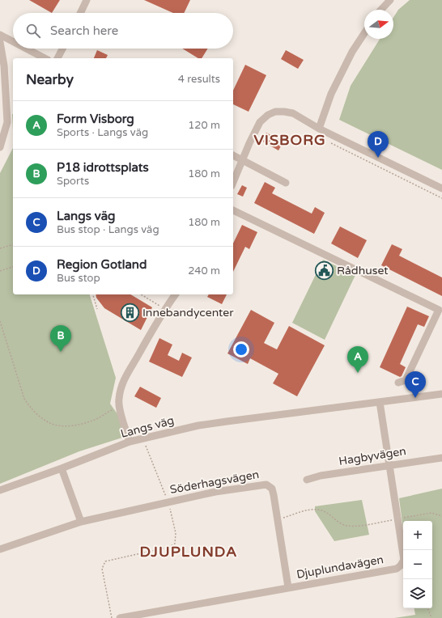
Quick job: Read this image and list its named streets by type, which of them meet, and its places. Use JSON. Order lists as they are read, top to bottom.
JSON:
{
  "streets": {
    "street": [
      "Langs väg",
      "Hagbyvägen",
      "Söderhagsvägen",
      "Djuplundavägen"
    ]
  },
  "crossings": [
    ["Langs väg", "Djuplundavägen"],
    ["Hagbyvägen", "Djuplundavägen"],
    ["Söderhagsvägen", "Djuplundavägen"]
  ],
  "districts": ["VISBORG", "DJUPLUNDA"],
  "places": {
    "public building": ["Rådhuset"],
    "building": ["Innebandycenter"]
  },
  "north": "right",
  "page": {
    "search": "Search here",
    "heading": ["Nearby", "4 results"],
    "list": [
      {
        "mark": "A",
        "name": "Form Visborg",
        "note": "Sports · Langs väg",
        "value": "120 m"
      },
      {
        "mark": "B",
        "name": "P18 idrottsplats",
        "note": "Sports",
        "value": "180 m"
      },
      {
        "mark": "C",
        "name": "Langs väg",
        "note": "Bus stop · Langs väg",
        "value": "180 m"
      },
      {
        "mark": "D",
        "name": "Region Gotland",
        "note": "Bus stop",
        "value": "240 m"
      }
    ],
    "pins": [
      "D",
      "B",
      "A",
      "C"
    ],
    "map_buttons": ["+", "−"]
  }
}
